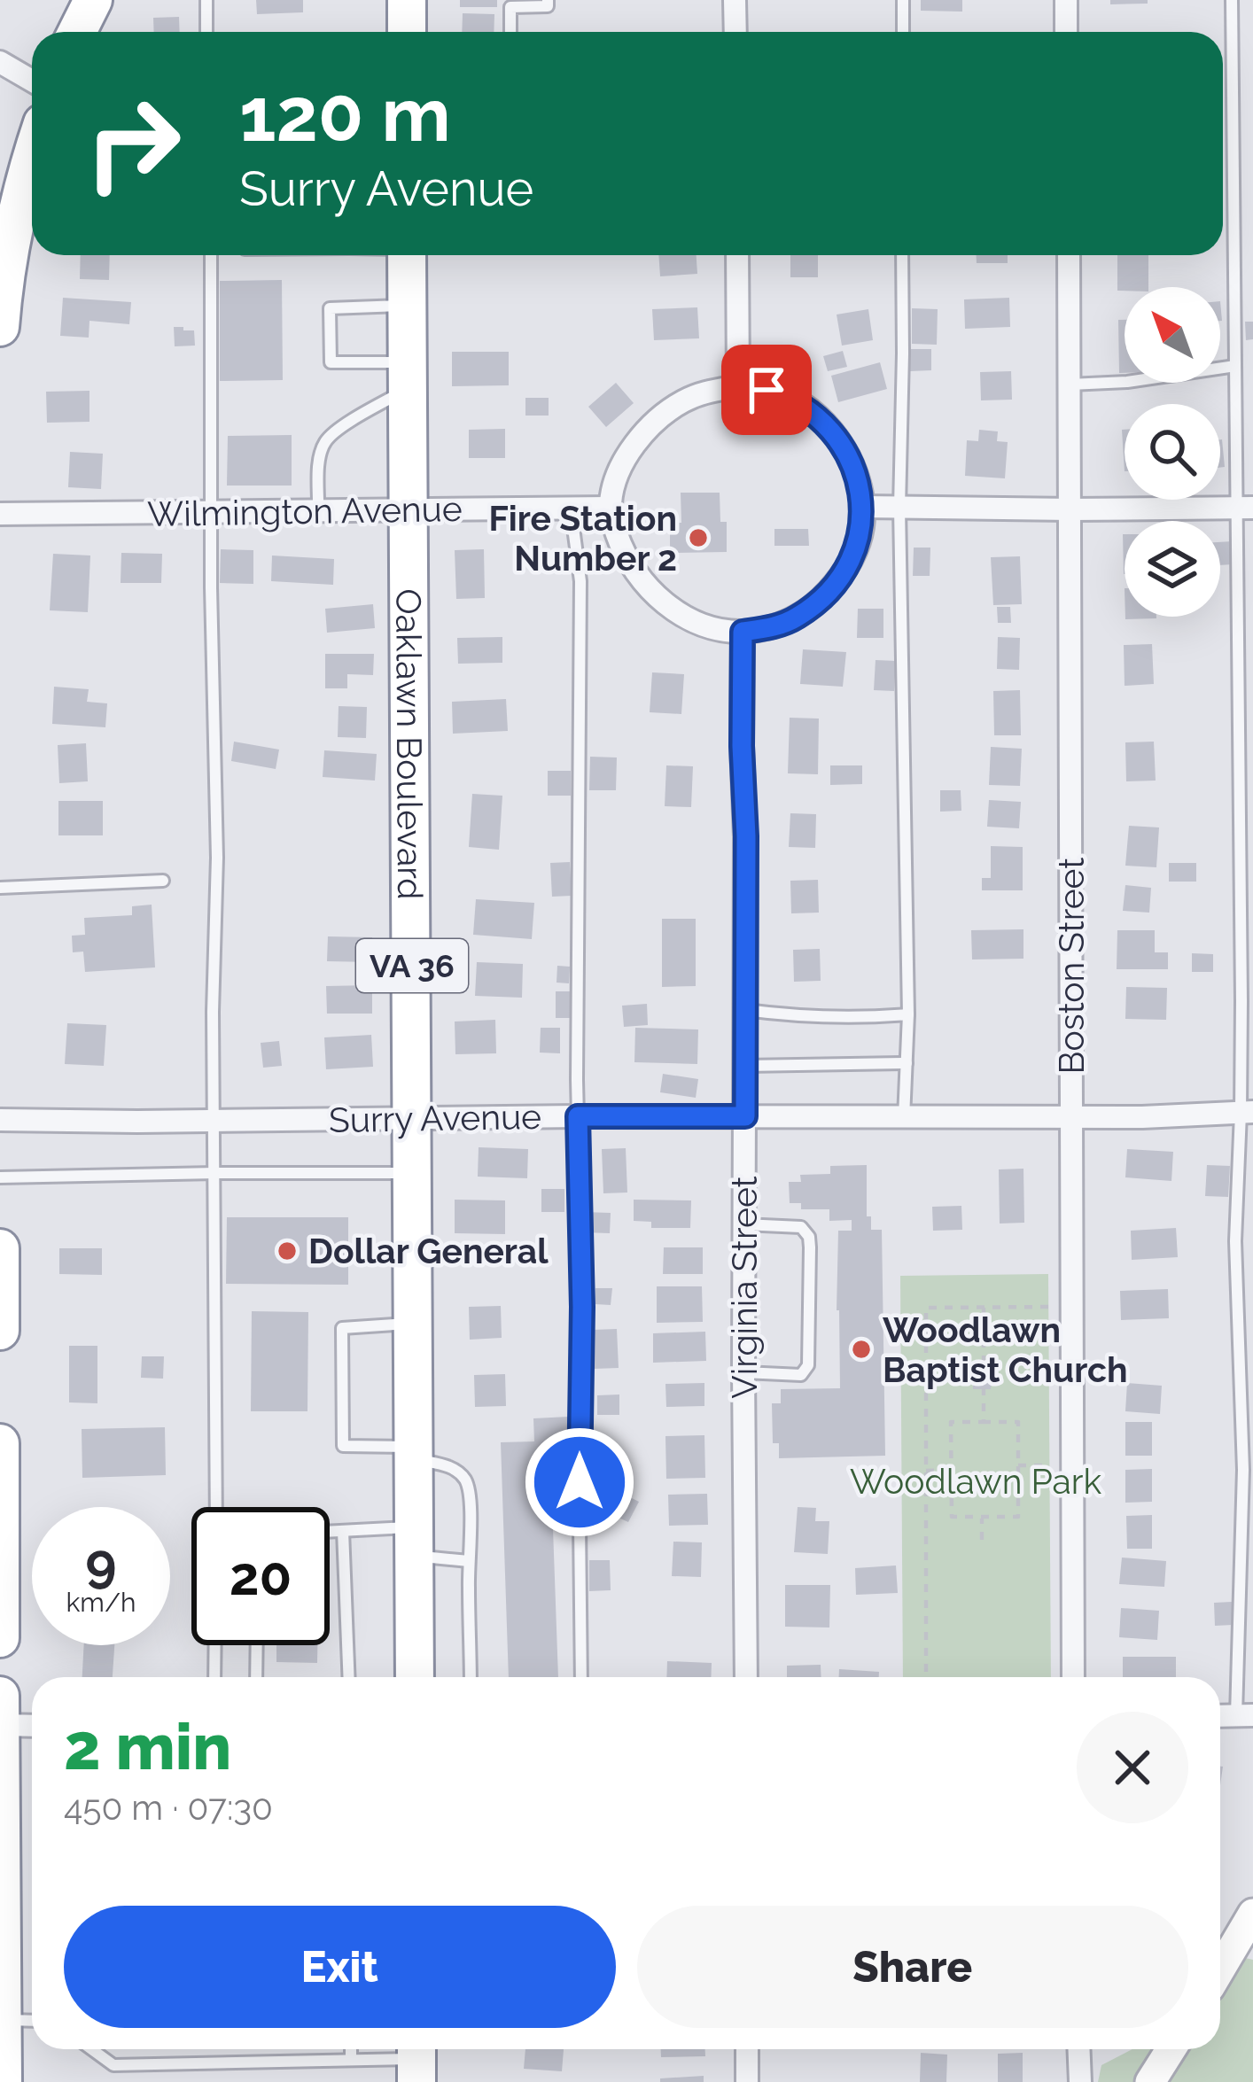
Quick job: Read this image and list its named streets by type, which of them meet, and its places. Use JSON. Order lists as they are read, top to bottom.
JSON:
{
  "streets": {
    "highway": ["Oaklawn Boulevard", "VA 36"],
    "street": [
      "Wilmington Avenue",
      "Boston Street",
      "Surry Avenue",
      "Virginia Street"
    ]
  },
  "crossings": [
    ["Wilmington Avenue", "Oaklawn Boulevard"],
    ["Wilmington Avenue", "Virginia Street"],
    ["Oaklawn Boulevard", "Surry Avenue"],
    ["Boston Street", "Surry Avenue"],
    ["Surry Avenue", "Virginia Street"]
  ],
  "parks": ["Woodlawn Park"],
  "places": ["Fire Station Number 2", "Dollar General", "Woodlawn Baptist Church"],
  "north": "top left",
  "page": {
    "turn": ["120 m", "Surry Avenue"],
    "speed": "9 km/h",
    "limit": "20",
    "heading": ["2 min", "450 m · 07:30"],
    "buttons": ["Exit", "Share"]
  }
}
